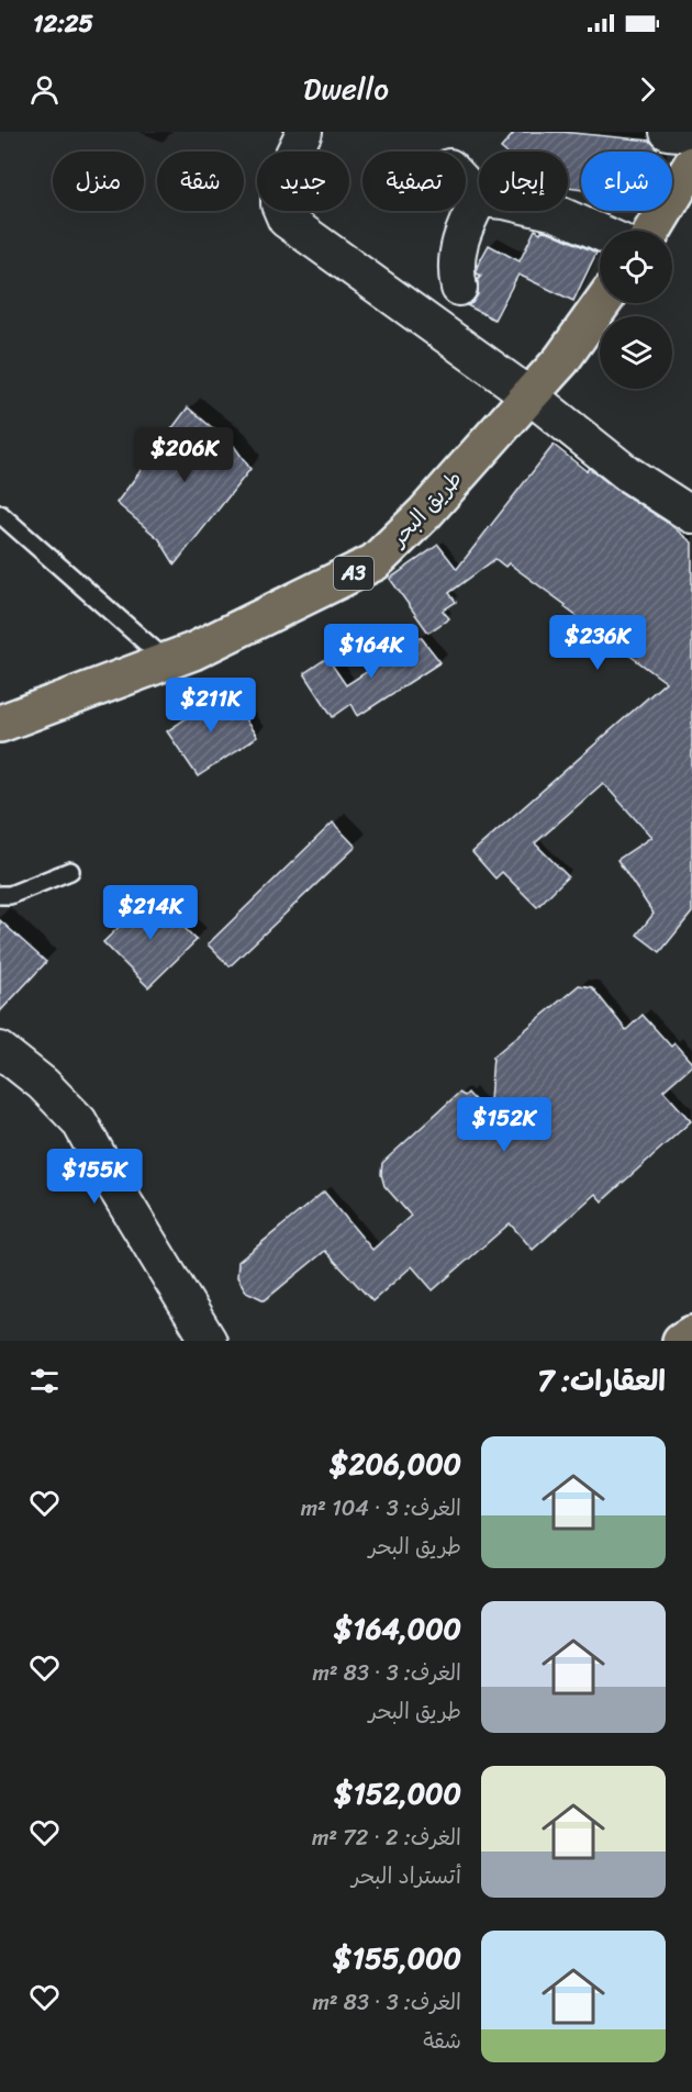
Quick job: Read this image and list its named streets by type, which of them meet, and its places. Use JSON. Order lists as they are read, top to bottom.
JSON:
{
  "streets": {
    "highway": ["طريق البحر", "A3"]
  },
  "page": {
    "status": "12:25",
    "header": "Dwello",
    "chip": [
      "شراء",
      "إيجار",
      "تصفية",
      "جديد",
      "شقة",
      "منزل"
    ],
    "price": [
      "$206K",
      "$236K",
      "$164K",
      "$211K",
      "$214K",
      "$152K",
      "$155K"
    ],
    "heading": "العقارات: 7",
    "list": [
      {
        "name": "$206,000",
        "note": "الغرف: 3 · 104 m² · طريق البحر"
      },
      {
        "name": "$164,000",
        "note": "الغرف: 3 · 83 m² · طريق البحر"
      },
      {
        "name": "$152,000",
        "note": "الغرف: 2 · 72 m² · أتستراد البحر"
      },
      {
        "name": "$155,000",
        "note": "الغرف: 3 · 83 m² · شقة"
      }
    ]
  }
}
